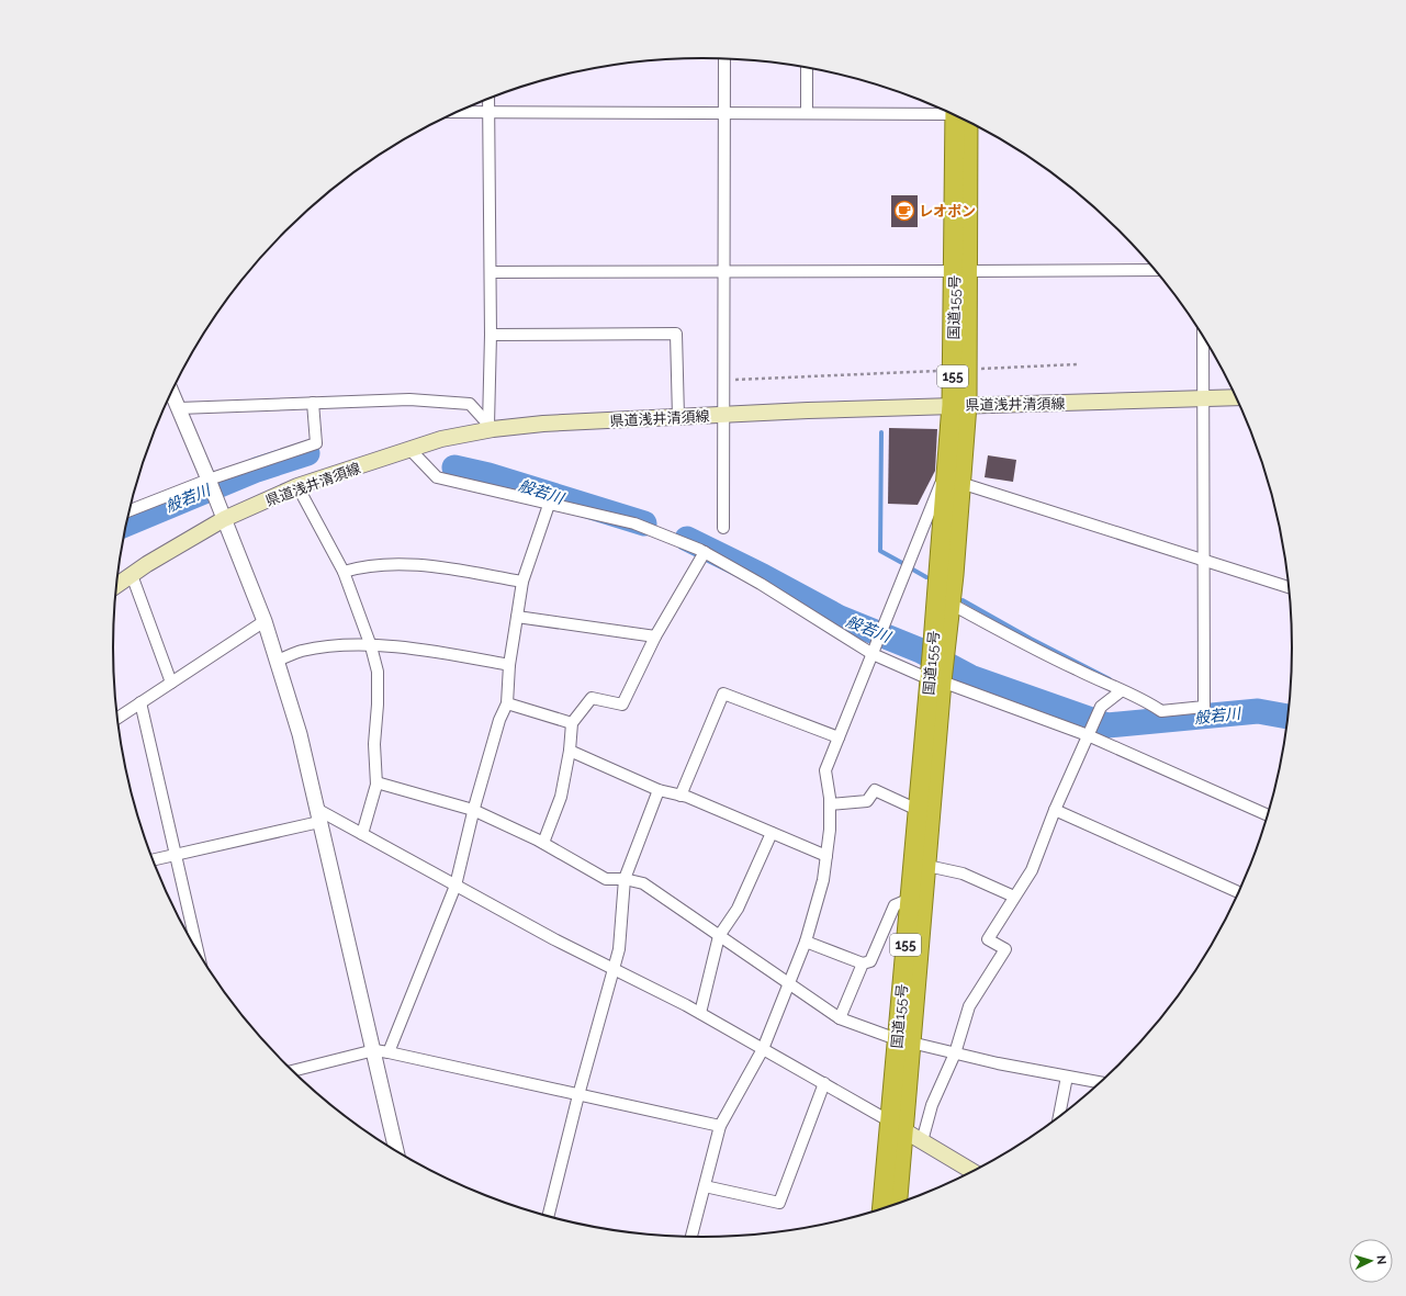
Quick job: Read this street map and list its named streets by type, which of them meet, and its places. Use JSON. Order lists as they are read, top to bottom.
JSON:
{
  "streets": {
    "highway": ["国道155号", "155"],
    "main road": ["県道浅井清須線"]
  },
  "crossings": [
    ["国道155号", "県道浅井清須線"]
  ],
  "water": ["般若川"],
  "places": {
    "cafe": ["レオポン"]
  },
  "north": "right"
}
